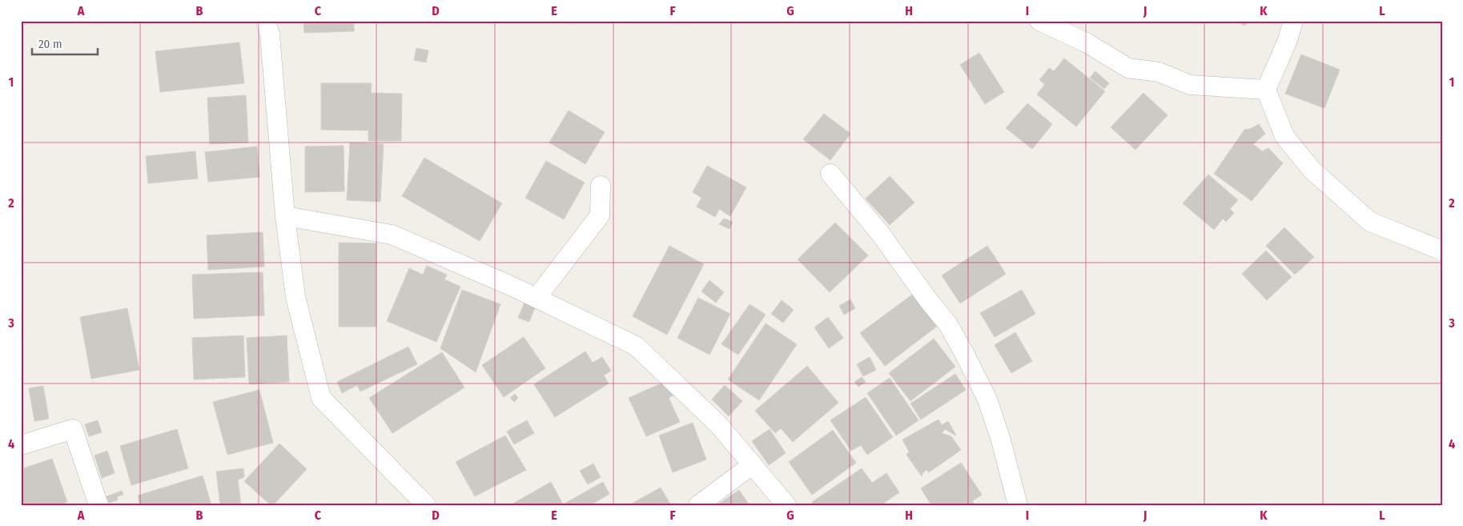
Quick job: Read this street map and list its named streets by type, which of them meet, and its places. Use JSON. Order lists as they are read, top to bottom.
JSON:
{
  "scale_bar": "20 m",
  "grid": {
    "columns": [
      "A",
      "B",
      "C",
      "D",
      "E",
      "F",
      "G",
      "H",
      "I",
      "J",
      "K",
      "L"
    ],
    "rows": [
      "1",
      "2",
      "3",
      "4"
    ]
  }
}
